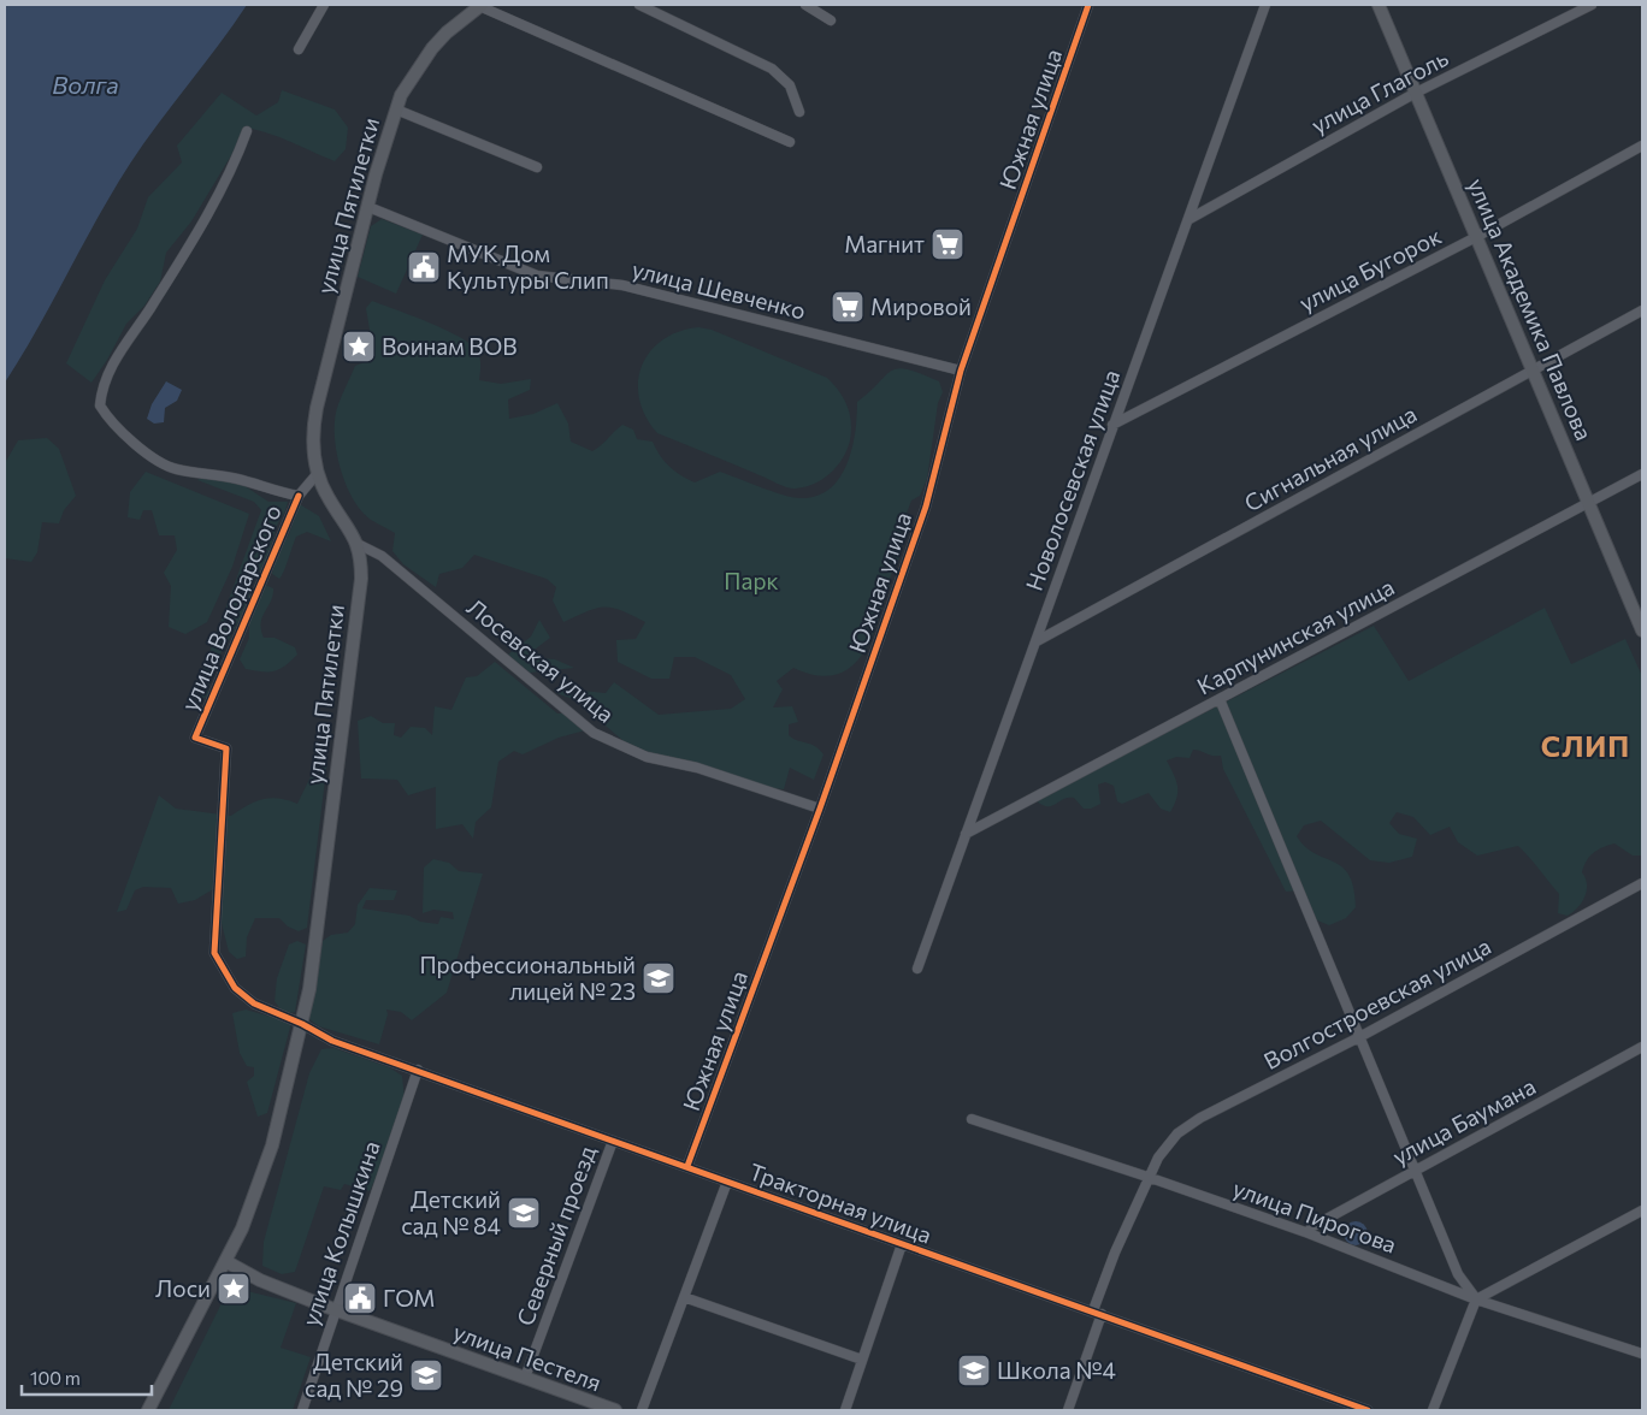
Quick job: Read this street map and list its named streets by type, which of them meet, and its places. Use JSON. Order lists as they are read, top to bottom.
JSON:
{
  "streets": {
    "main road": ["улица Пятилетки", "улица Академика Павлова", "улица Пестеля"],
    "street": [
      "улица Глаголь",
      "Южная улица",
      "улица Бугорок",
      "улица Шевченко",
      "Сигнальная улица",
      "Новолосевская улица",
      "улица Володарского",
      "Карпунинская улица",
      "Лосевская улица",
      "Волгостроевская улица",
      "улица Баумана",
      "Тракторная улица",
      "улица Пирогова",
      "улица Колышкина",
      "Северный проезд"
    ]
  },
  "crossings": [
    ["улица Глаголь", "улица Академика Павлова"],
    ["улица Глаголь", "Новолосевская улица"],
    ["Южная улица", "улица Шевченко"],
    ["Южная улица", "Лосевская улица"],
    ["Южная улица", "Тракторная улица"],
    ["улица Пятилетки", "улица Шевченко"],
    ["улица Пятилетки", "улица Володарского"],
    ["улица Пятилетки", "Лосевская улица"],
    ["улица Пятилетки", "Тракторная улица"],
    ["улица Пятилетки", "улица Пестеля"],
    ["улица Бугорок", "улица Академика Павлова"],
    ["улица Бугорок", "Новолосевская улица"],
    ["улица Академика Павлова", "Сигнальная улица"],
    ["улица Академика Павлова", "Карпунинская улица"],
    ["Сигнальная улица", "Новолосевская улица"],
    ["Новолосевская улица", "Карпунинская улица"],
    ["улица Володарского", "Тракторная улица"],
    ["Волгостроевская улица", "Тракторная улица"],
    ["Волгостроевская улица", "улица Пирогова"],
    ["улица Баумана", "улица Пирогова"],
    ["Тракторная улица", "улица Колышкина"],
    ["Тракторная улица", "Северный проезд"],
    ["улица Колышкина", "улица Пестеля"],
    ["Северный проезд", "улица Пестеля"]
  ],
  "districts": ["СЛИП"],
  "water": ["Волга"],
  "parks": ["Парк"],
  "places": {
    "supermarket": ["Магнит", "Мировой"],
    "public building": ["МУК Дом Культуры Слип", "ГОМ"],
    "place": ["Воинам ВОВ", "Лоси"],
    "school or university": [
      "Профессиональный лицей № 23",
      "Детский сад № 84",
      "Школа №4",
      "Детский сад № 29"
    ]
  },
  "scale_bar": "100 m"
}
